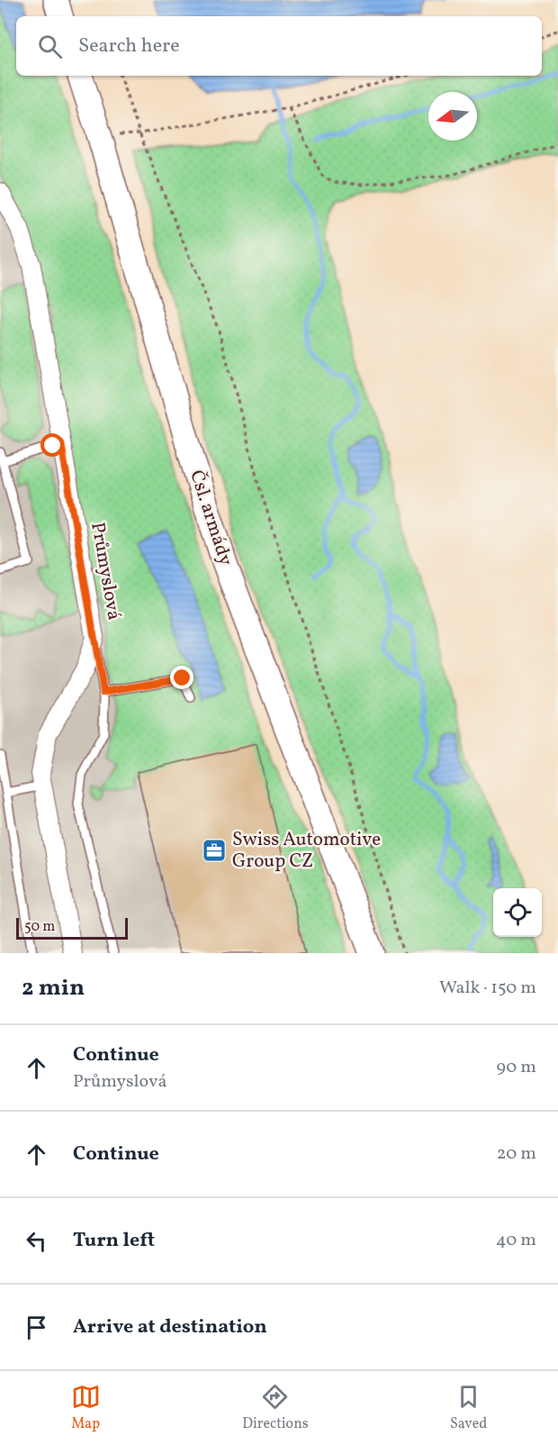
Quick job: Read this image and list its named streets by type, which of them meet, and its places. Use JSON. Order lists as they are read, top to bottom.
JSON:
{
  "streets": {
    "main road": ["Čsl. armády"],
    "street": ["Průmyslová"]
  },
  "places": {
    "office": ["Swiss Automotive Group CZ"]
  },
  "scale_bar": "50 m",
  "north": "left",
  "page": {
    "search": "Search here",
    "scale": "50 m",
    "heading": ["2 min", "Walk · 150 m"],
    "list": [
      ["Continue", "Průmyslová", "90 m"],
      ["Continue", "20 m"],
      ["Turn left", "40 m"],
      "Arrive at destination"
    ],
    "nav": ["Map", "Directions", "Saved"]
  }
}
